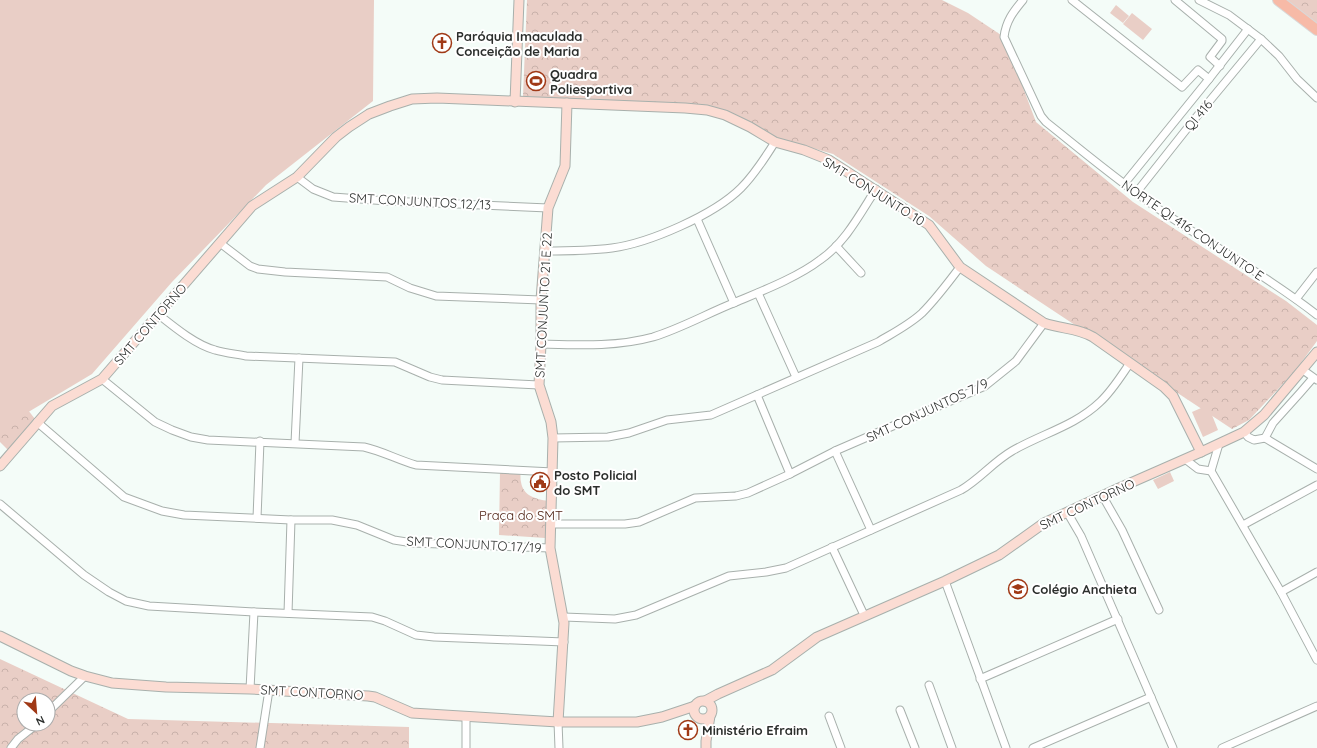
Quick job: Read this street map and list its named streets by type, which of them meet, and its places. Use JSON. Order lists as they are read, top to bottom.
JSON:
{
  "streets": {
    "street": [
      "QI 416",
      "SMT CONJUNTO 10",
      "SMT CONJUNTOS 12/13",
      "NORTE QI 416 CONJUNTO E",
      "SMT CONJUNTO 21 E 22",
      "SMT CONTORNO",
      "SMT CONJUNTOS 7/9",
      "SMT CONJUNTO 17/19"
    ]
  },
  "crossings": [
    ["QI 416", "NORTE QI 416 CONJUNTO E"],
    ["SMT CONJUNTO 10", "SMT CONJUNTOS 12/13"],
    ["SMT CONJUNTO 10", "SMT CONJUNTO 21 E 22"],
    ["SMT CONJUNTO 10", "SMT CONTORNO"],
    ["SMT CONJUNTO 10", "SMT CONJUNTOS 7/9"],
    ["SMT CONJUNTOS 12/13", "SMT CONJUNTO 21 E 22"],
    ["SMT CONJUNTOS 12/13", "SMT CONTORNO"],
    ["SMT CONJUNTO 21 E 22", "SMT CONTORNO"],
    ["SMT CONJUNTO 21 E 22", "SMT CONJUNTOS 7/9"],
    ["SMT CONJUNTO 21 E 22", "SMT CONJUNTO 17/19"],
    ["SMT CONTORNO", "SMT CONJUNTO 17/19"]
  ],
  "parks": ["Praça do SMT"],
  "places": {
    "church": ["Paróquia Imaculada Conceição de Maria", "Ministério Efraim"],
    "sports": ["Quadra Poliesportiva"],
    "public building": ["Posto Policial do SMT"],
    "school or university": ["Colégio Anchieta"]
  },
  "north": "bottom right"
}
